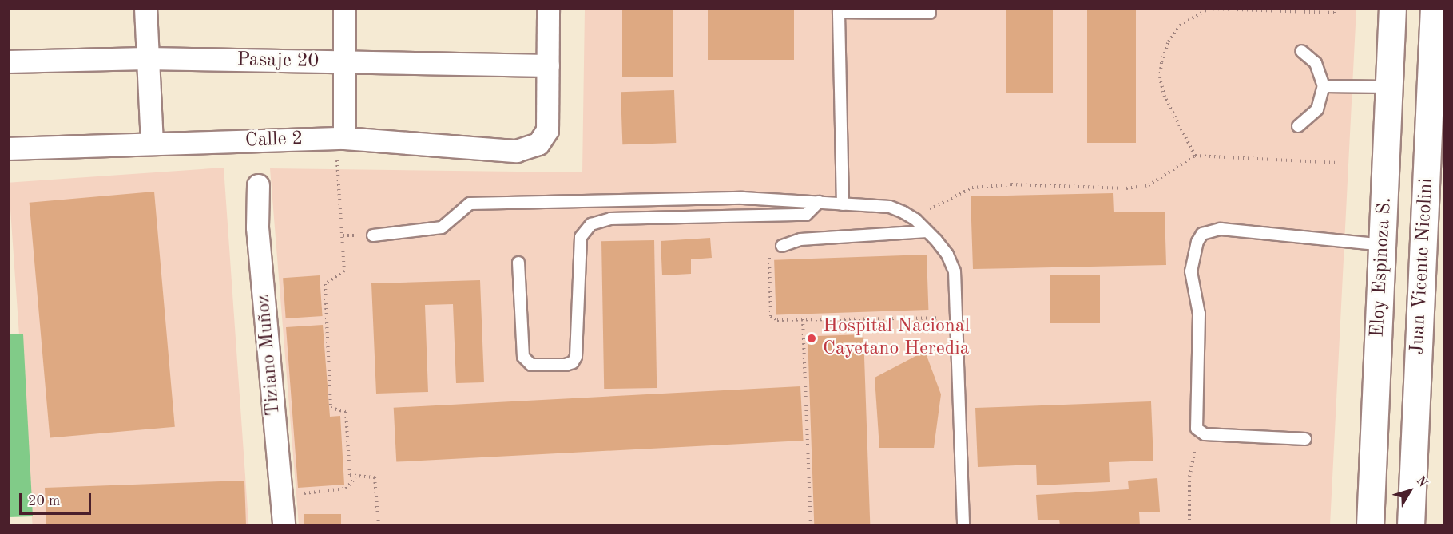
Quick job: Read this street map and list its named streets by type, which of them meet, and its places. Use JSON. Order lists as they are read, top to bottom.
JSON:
{
  "streets": {
    "street": [
      "Pasaje 20",
      "Calle 2",
      "Juan Vicente Nicolini",
      "Eloy Espinoza S.",
      "Tiziano Muñoz"
    ]
  },
  "crossings": [
    ["Pasaje 20", "Calle 2"]
  ],
  "places": ["Hospital Nacional Cayetano Heredia"],
  "scale_bar": "20 m",
  "north": "top right"
}
